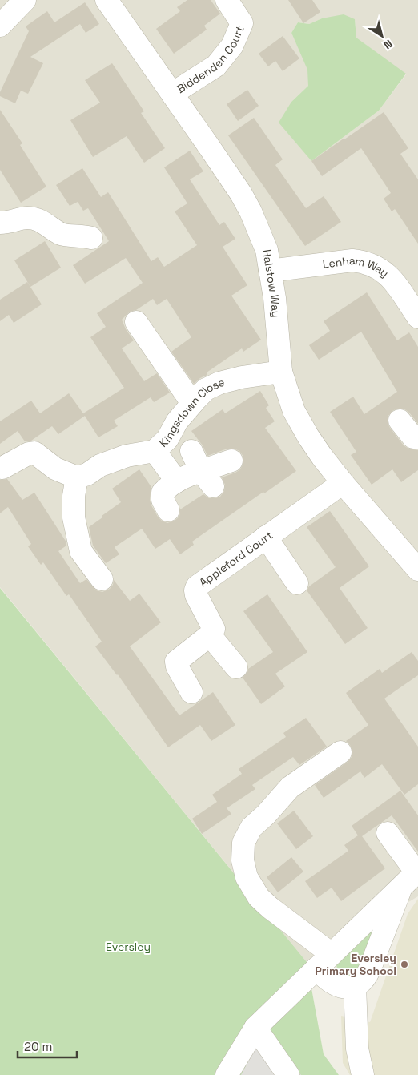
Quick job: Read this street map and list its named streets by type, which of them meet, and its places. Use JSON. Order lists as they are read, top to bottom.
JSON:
{
  "streets": {
    "street": [
      "Biddenden Court",
      "Lenham Way",
      "Halstow Way",
      "Kingsdown Close",
      "Appleford Court"
    ]
  },
  "crossings": [
    ["Biddenden Court", "Halstow Way"],
    ["Lenham Way", "Halstow Way"],
    ["Halstow Way", "Kingsdown Close"],
    ["Halstow Way", "Appleford Court"]
  ],
  "parks": ["Eversley"],
  "places": ["Eversley Primary School"],
  "scale_bar": "20 m",
  "north": "bottom right"
}
